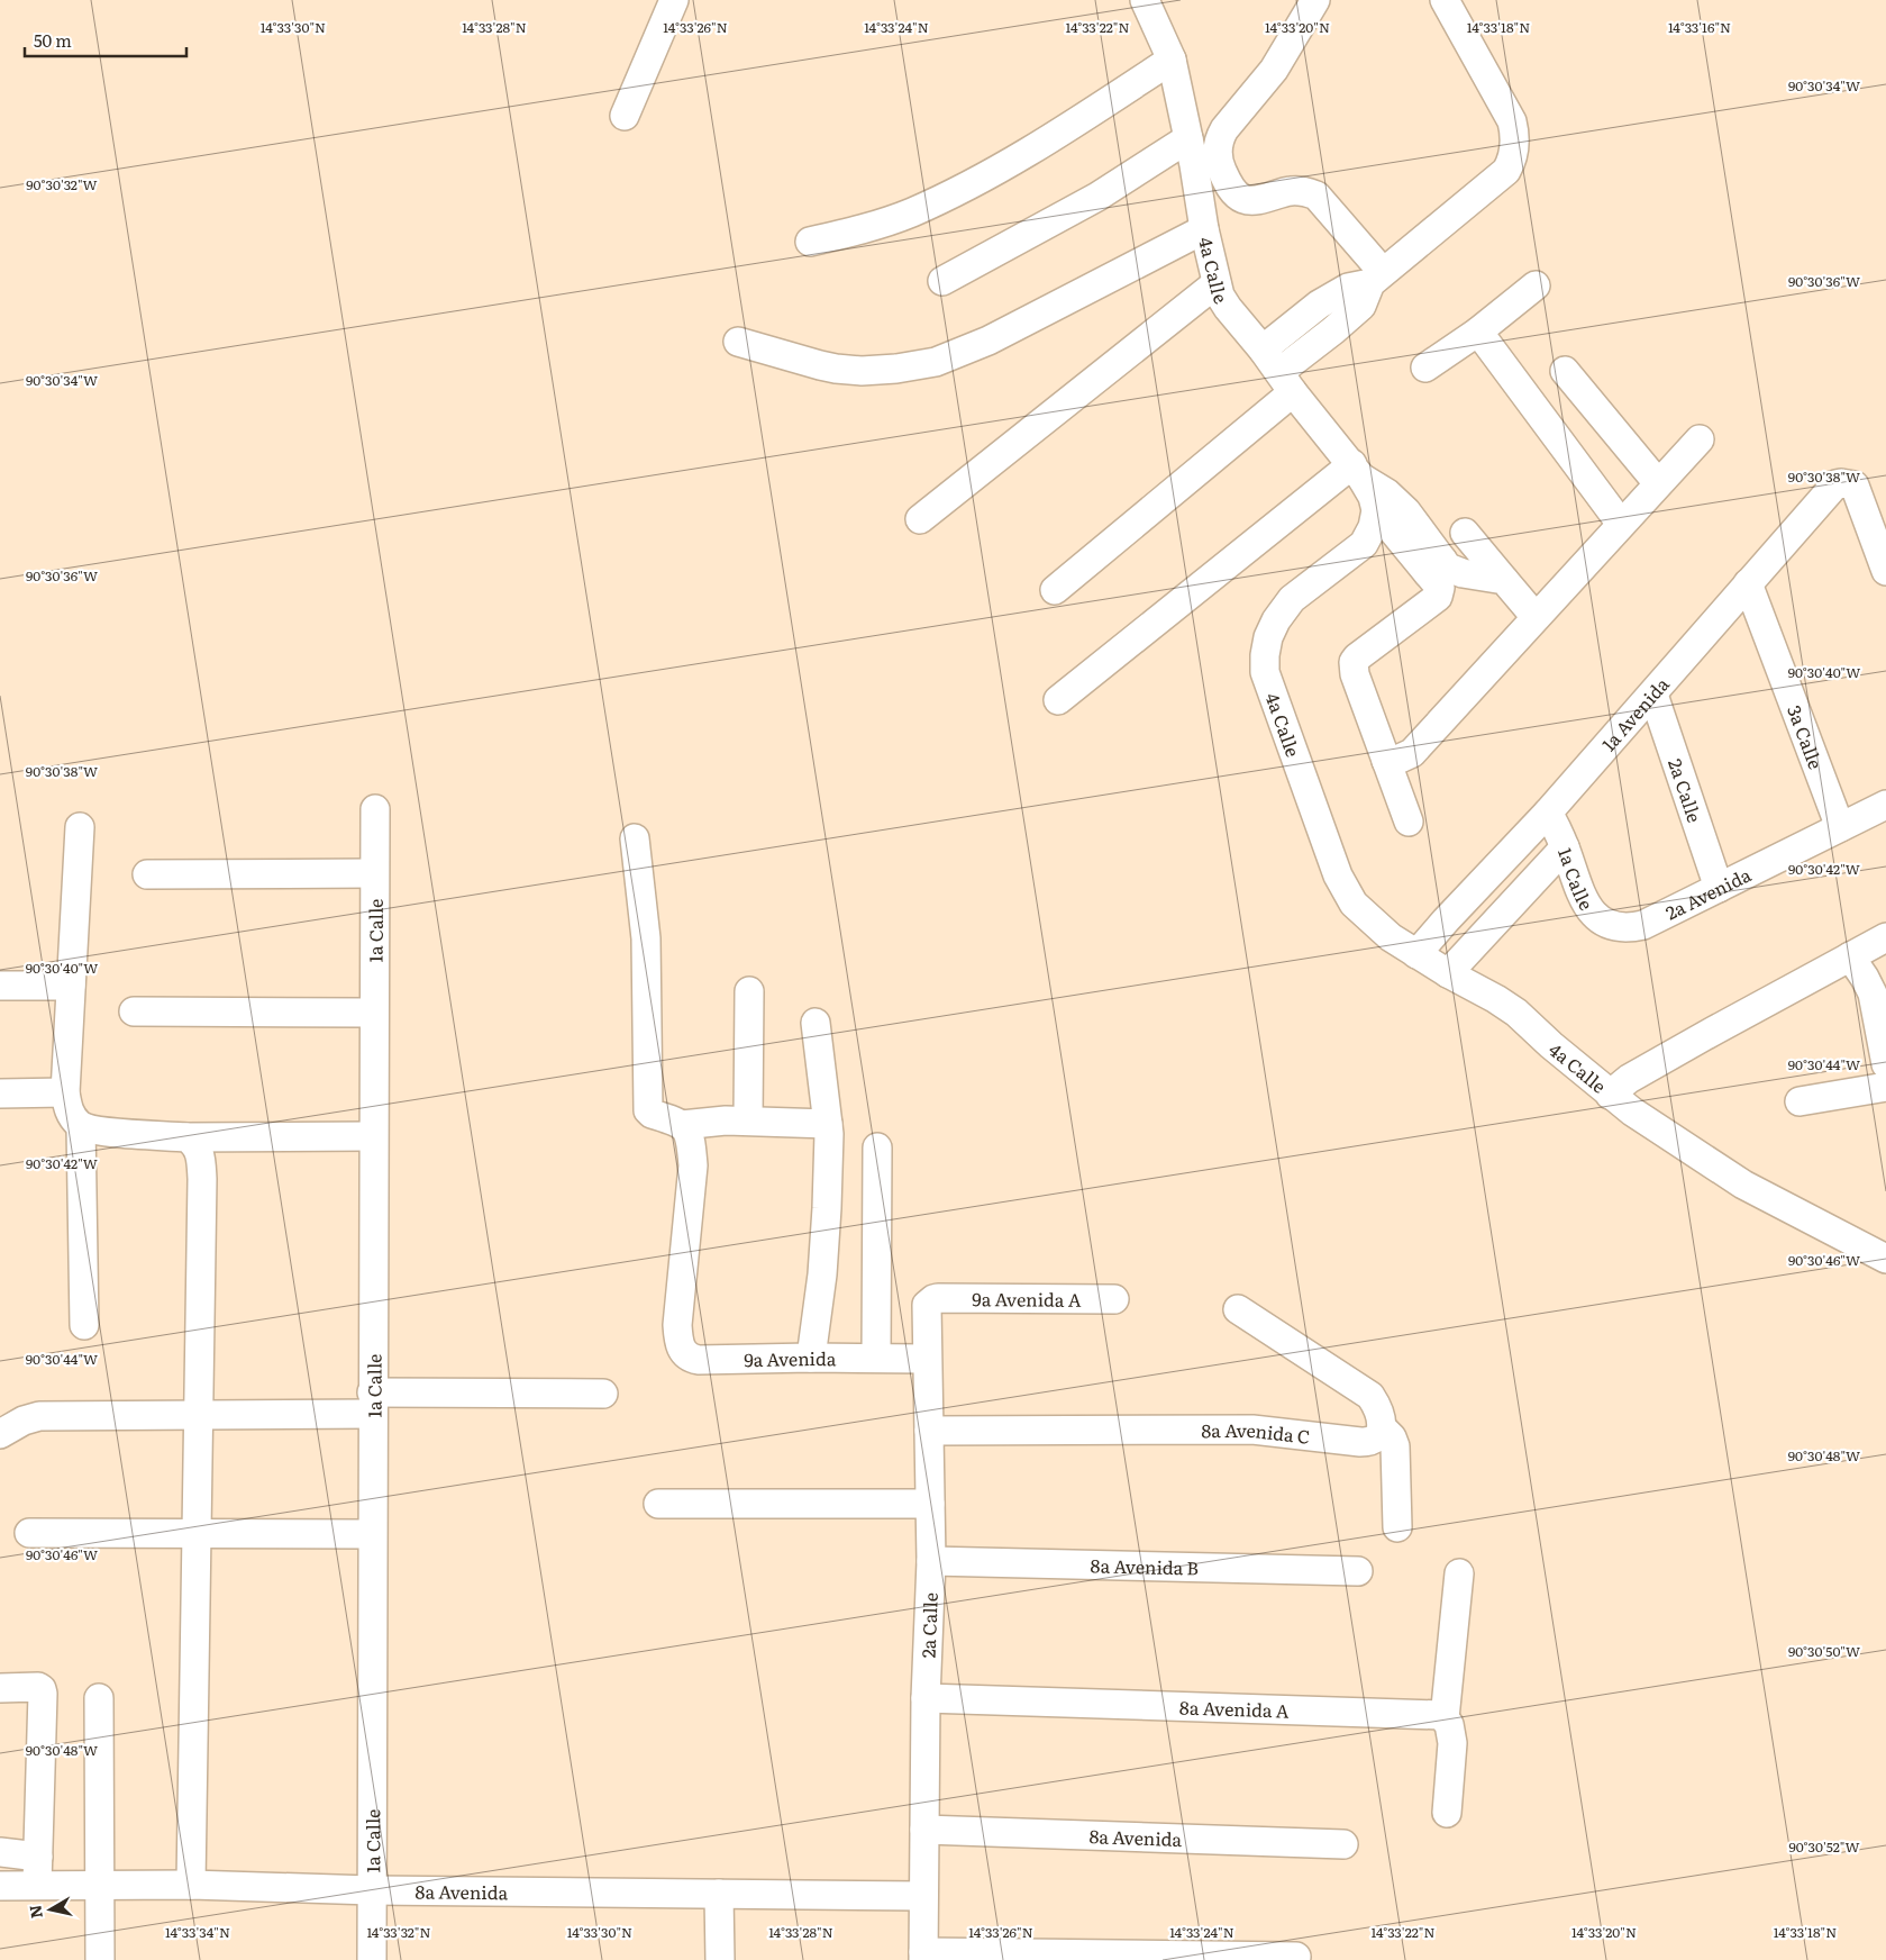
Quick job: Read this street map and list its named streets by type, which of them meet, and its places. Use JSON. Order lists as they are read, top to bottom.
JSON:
{
  "streets": {
    "street": [
      "4a Calle",
      "1a Avenida",
      "3a Calle",
      "2a Calle",
      "1a Calle",
      "2a Avenida",
      "9a Avenida A",
      "9a Avenida",
      "8a Avenida C",
      "8a Avenida B",
      "8a Avenida A",
      "8a Avenida"
    ]
  },
  "crossings": [
    ["4a Calle", "1a Avenida"],
    ["1a Avenida", "3a Calle"],
    ["1a Avenida", "2a Calle"],
    ["1a Avenida", "1a Calle"],
    ["3a Calle", "2a Avenida"],
    ["2a Calle", "2a Avenida"],
    ["2a Calle", "9a Avenida A"],
    ["2a Calle", "9a Avenida"],
    ["2a Calle", "8a Avenida C"],
    ["2a Calle", "8a Avenida B"],
    ["2a Calle", "8a Avenida A"],
    ["2a Calle", "8a Avenida"],
    ["1a Calle", "2a Avenida"],
    ["1a Calle", "8a Avenida"]
  ],
  "scale_bar": "50 m",
  "north": "left",
  "coordinates": [
    "14°33'30\"N",
    "14°33'28\"N",
    "14°33'26\"N",
    "14°33'24\"N",
    "14°33'22\"N",
    "14°33'20\"N",
    "14°33'18\"N",
    "14°33'16\"N",
    "90°30'34\"W",
    "90°30'32\"W",
    "90°30'36\"W",
    "90°30'38\"W",
    "90°30'40\"W",
    "90°30'42\"W",
    "90°30'44\"W",
    "90°30'46\"W",
    "90°30'48\"W",
    "90°30'50\"W",
    "90°30'52\"W",
    "14°33'34\"N",
    "14°33'32\"N"
  ]
}
